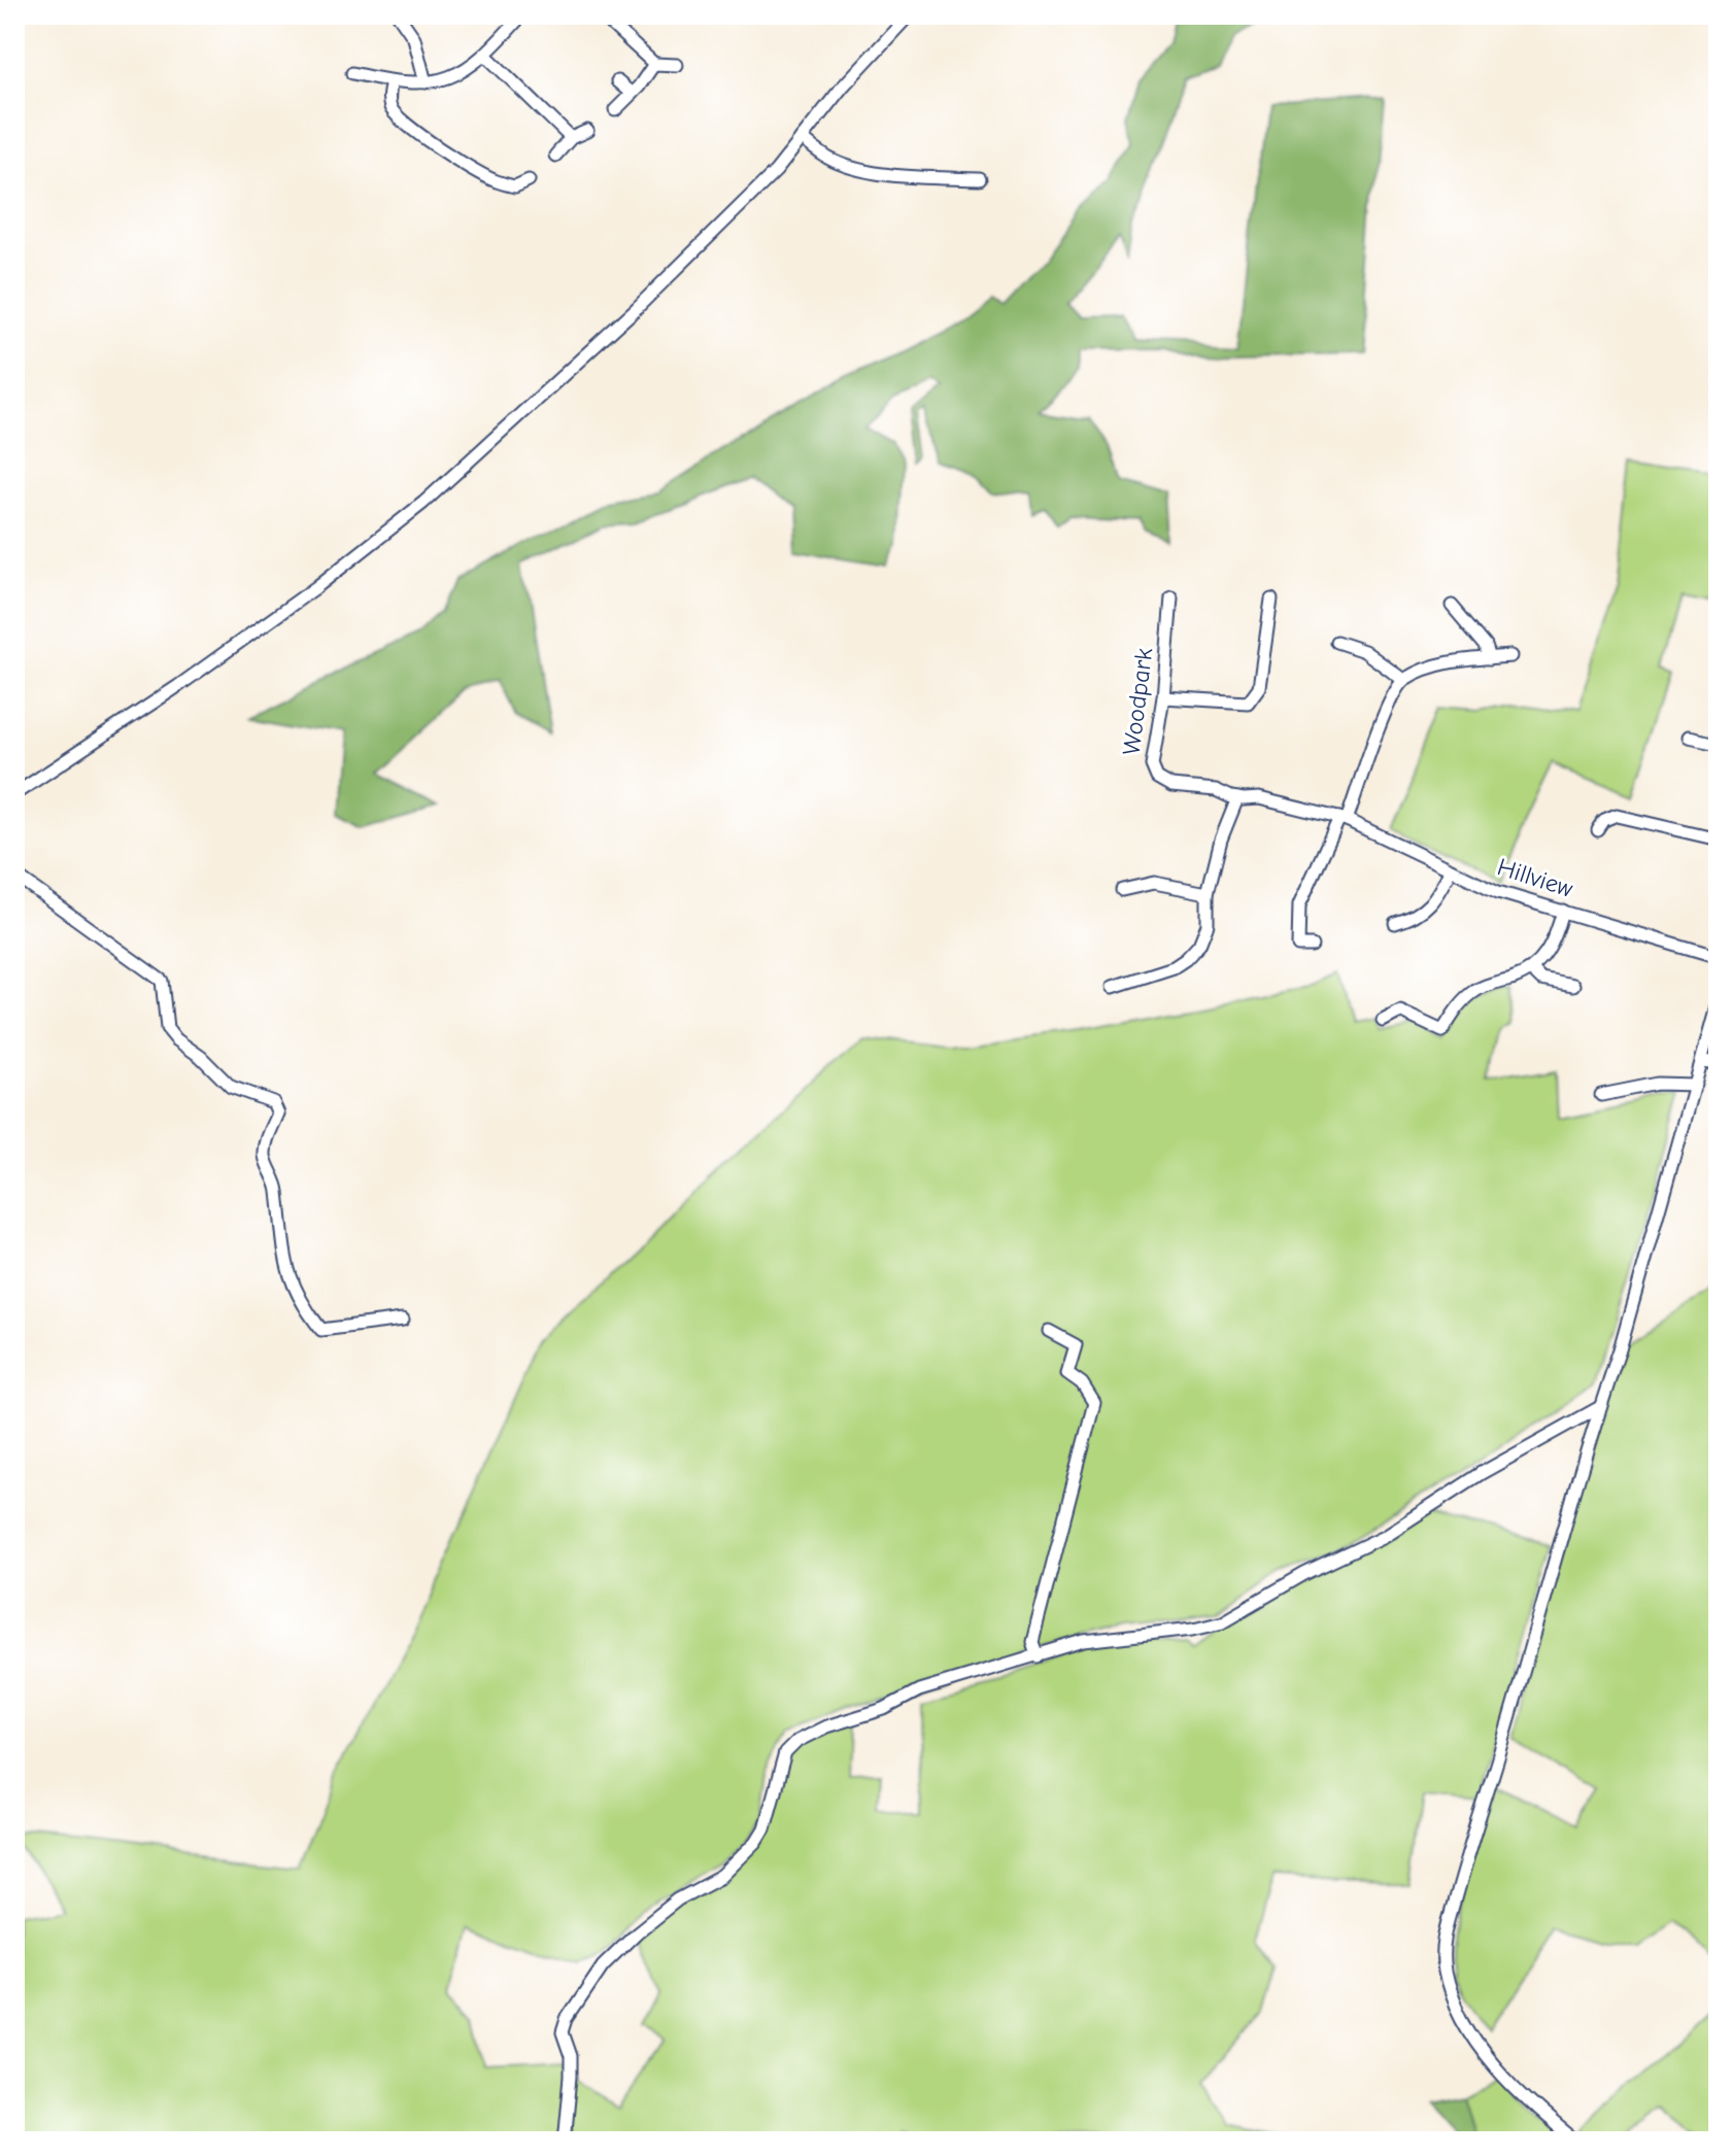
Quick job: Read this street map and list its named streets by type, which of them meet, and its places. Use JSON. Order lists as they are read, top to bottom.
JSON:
{
  "streets": {
    "street": ["Woodpark", "Hillview"]
  },
  "crossings": [
    ["Woodpark", "Hillview"]
  ]
}
